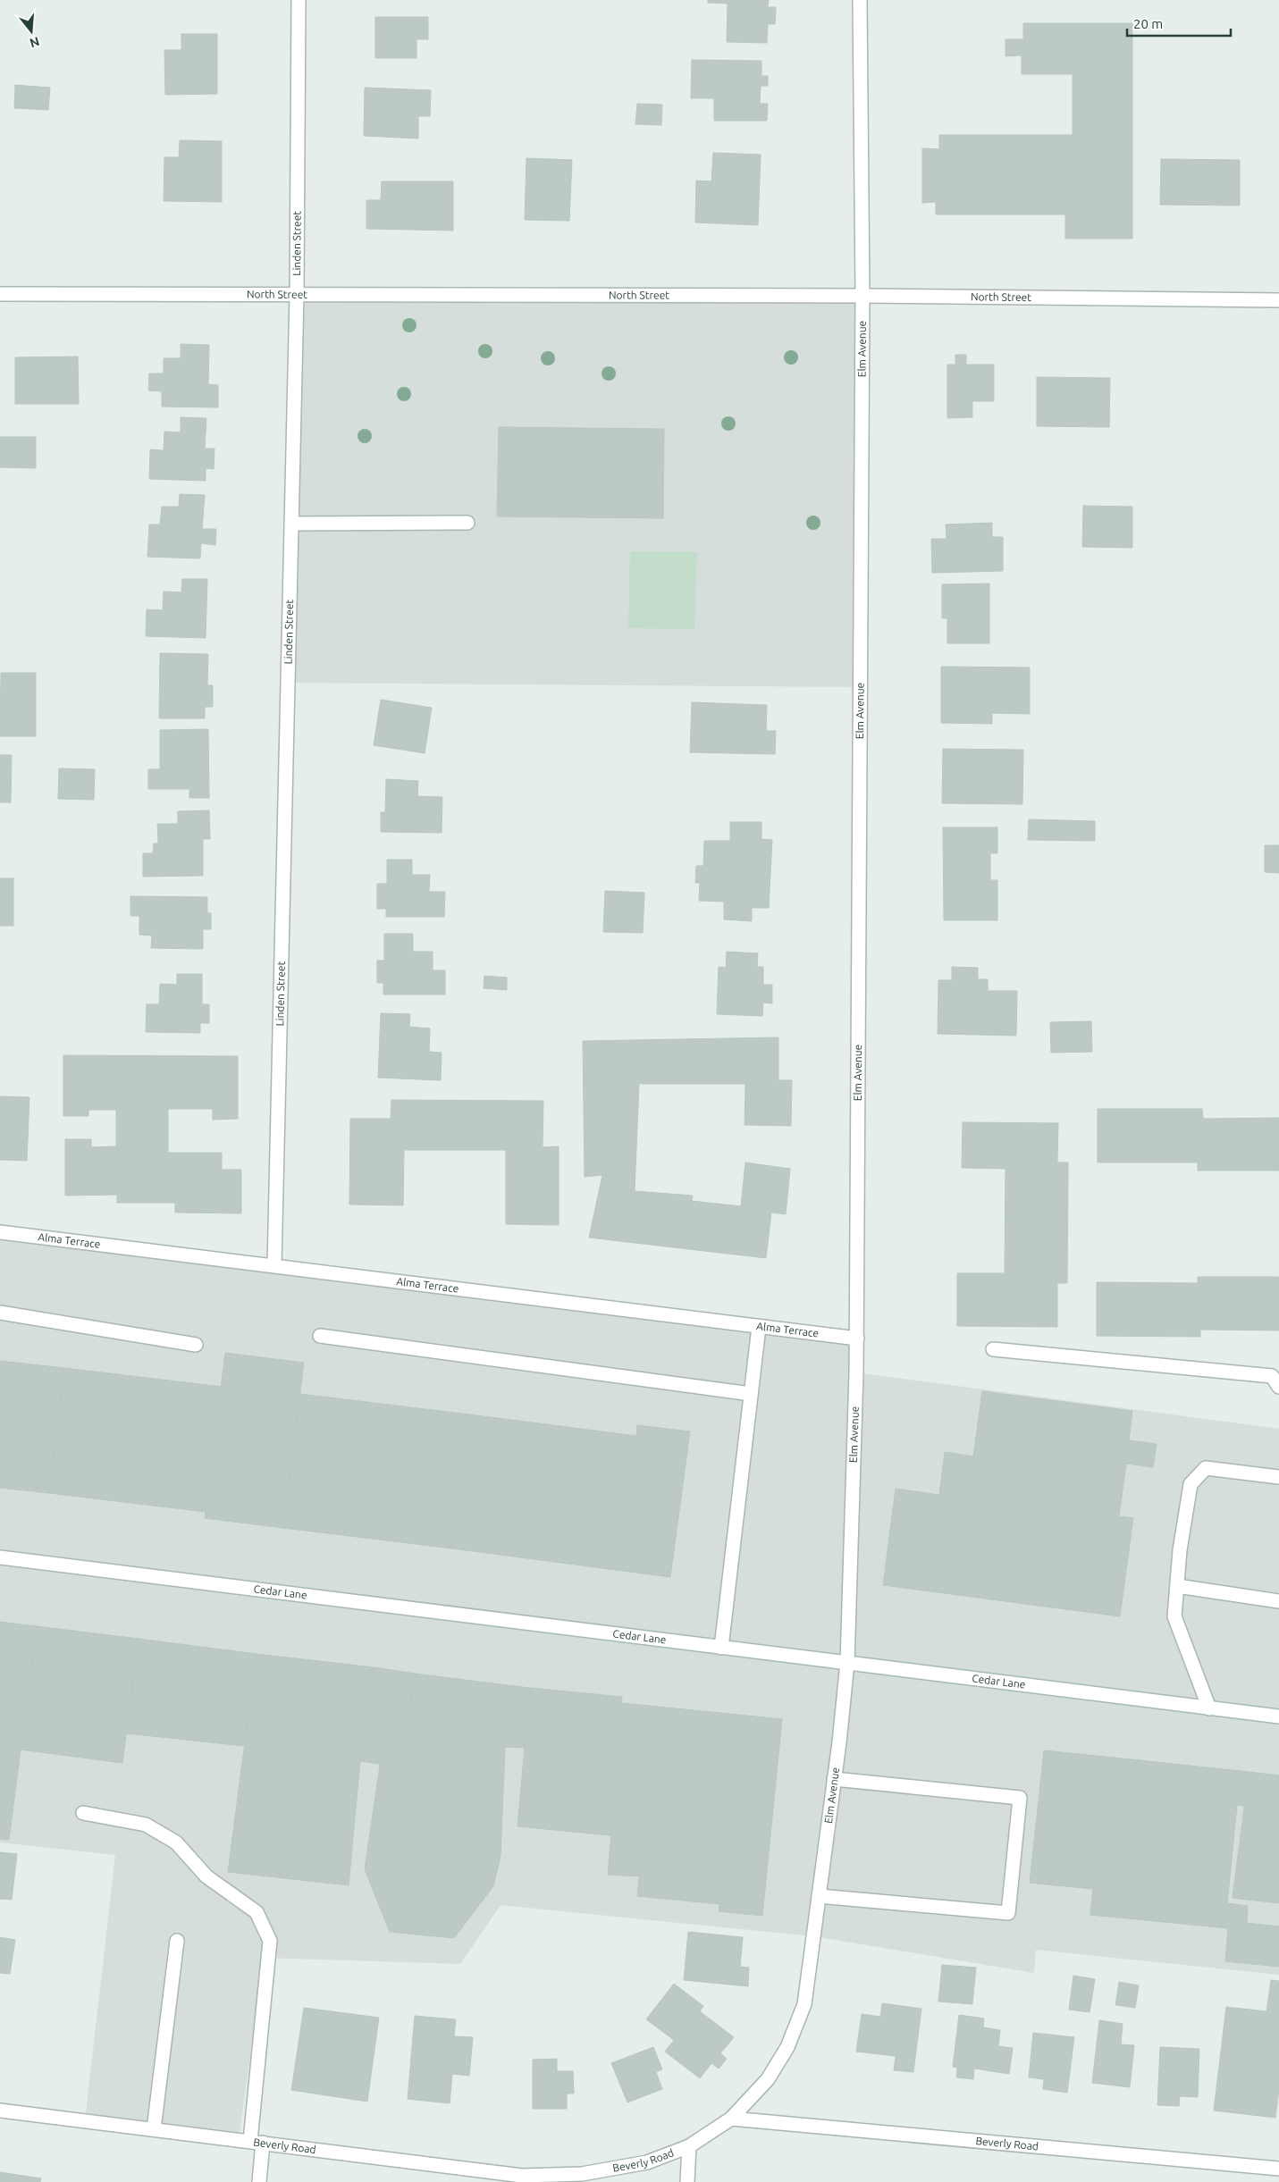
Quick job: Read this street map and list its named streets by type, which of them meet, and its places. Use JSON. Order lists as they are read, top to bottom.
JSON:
{
  "streets": {
    "street": [
      "Linden Street",
      "North Street",
      "Elm Avenue",
      "Alma Terrace",
      "Cedar Lane",
      "Beverly Road"
    ]
  },
  "crossings": [
    ["Linden Street", "North Street"],
    ["Linden Street", "Alma Terrace"],
    ["North Street", "Elm Avenue"],
    ["Elm Avenue", "Alma Terrace"],
    ["Elm Avenue", "Cedar Lane"],
    ["Elm Avenue", "Beverly Road"]
  ],
  "scale_bar": "20 m",
  "north": "bottom"
}
